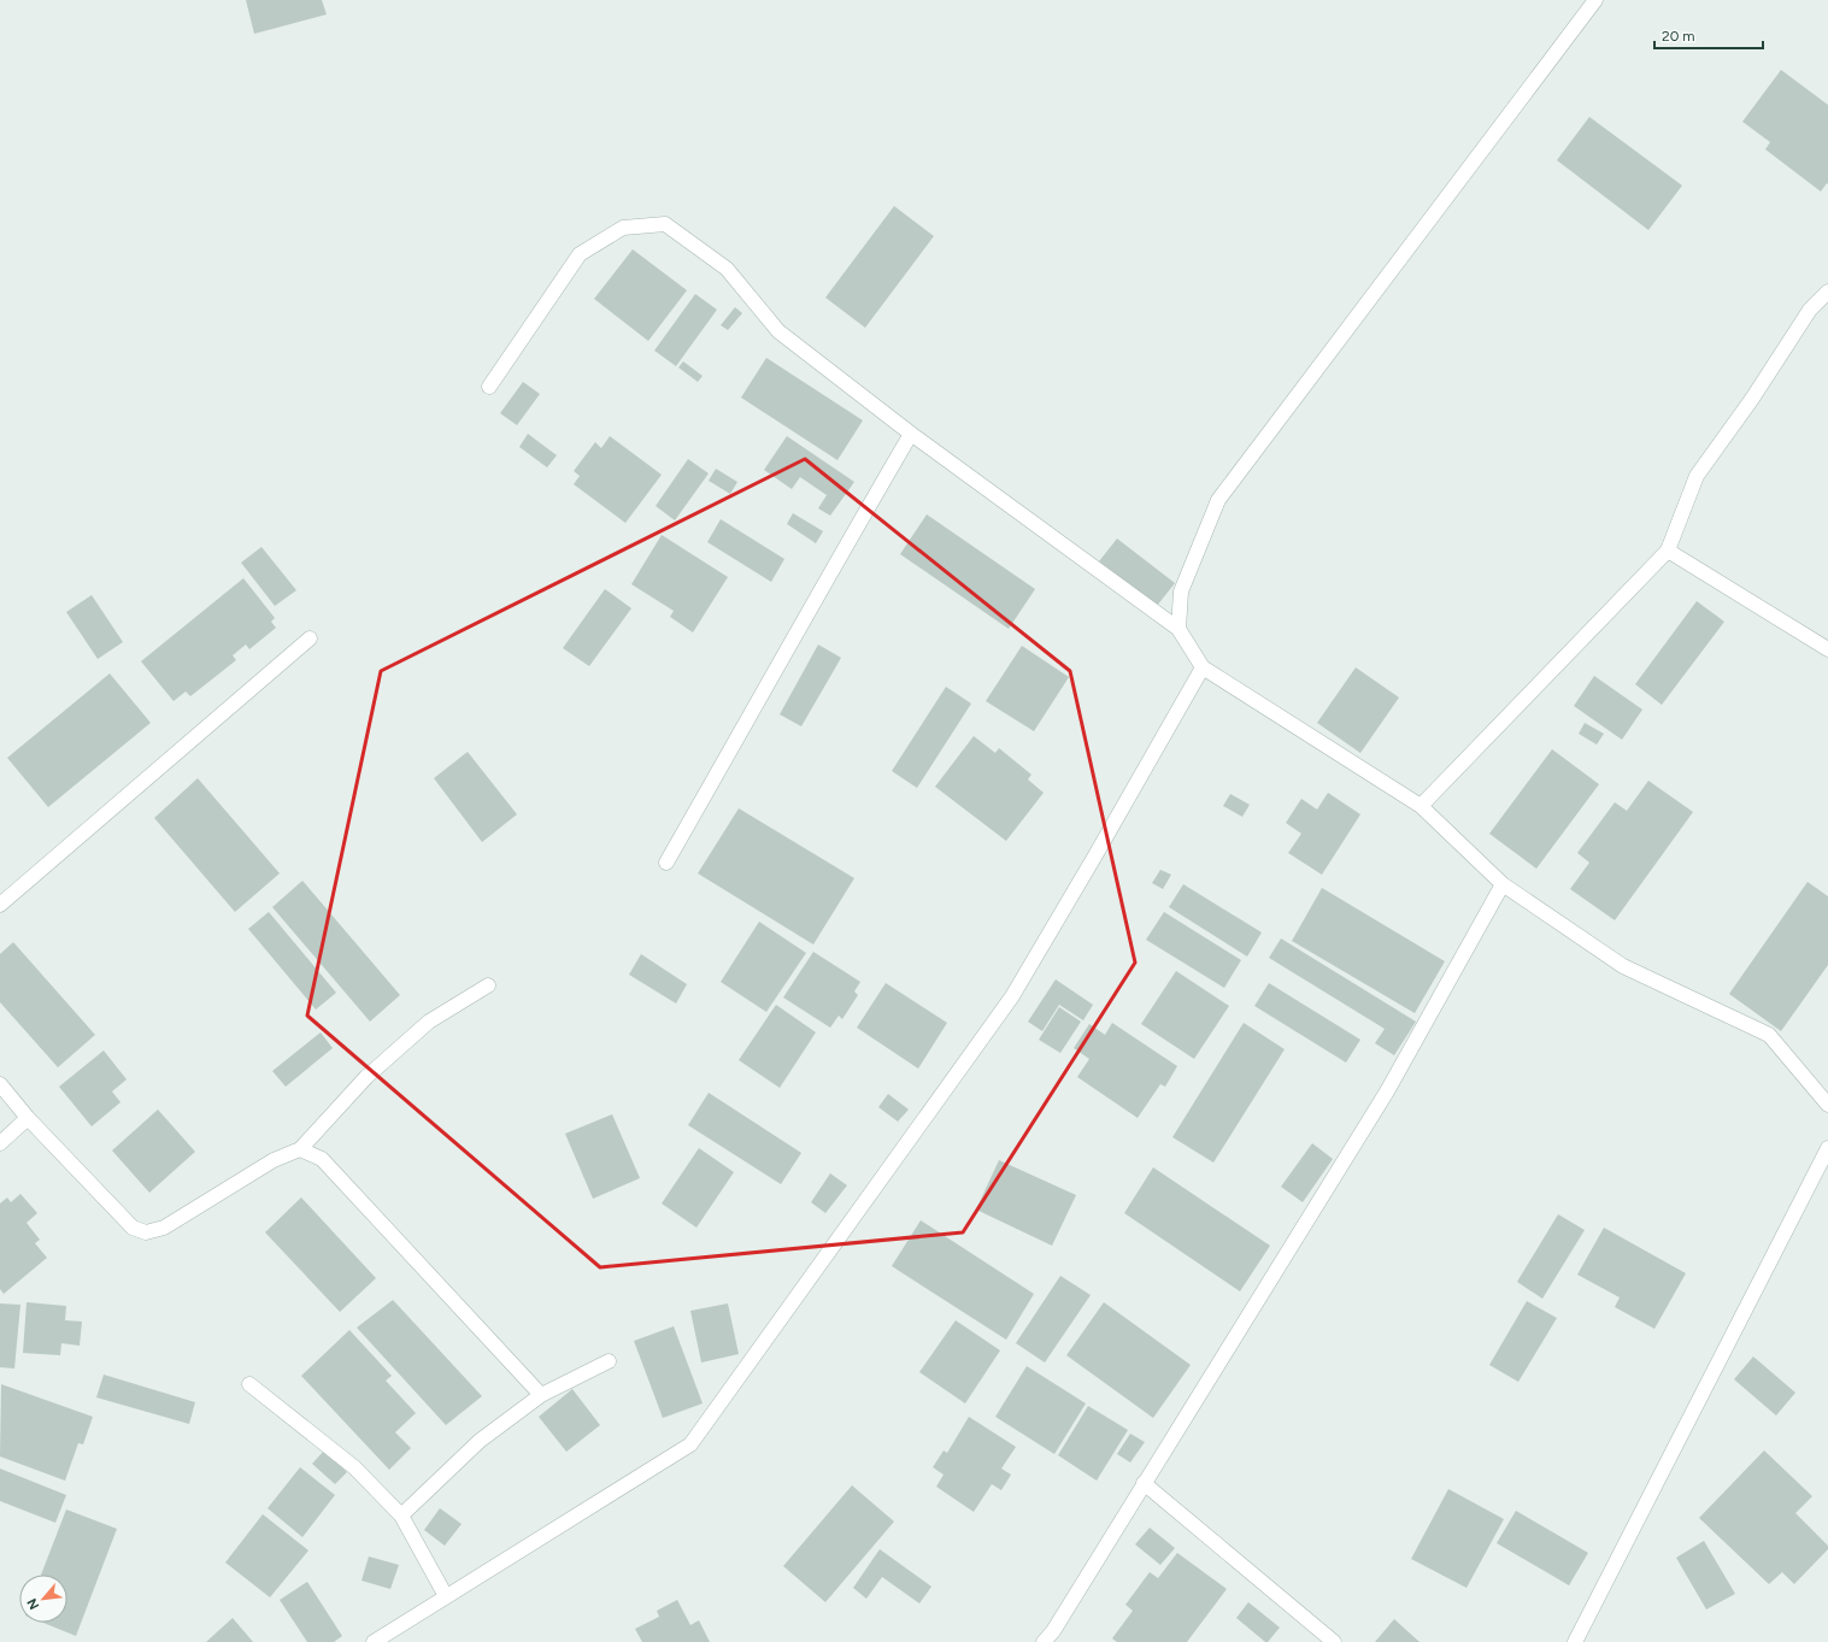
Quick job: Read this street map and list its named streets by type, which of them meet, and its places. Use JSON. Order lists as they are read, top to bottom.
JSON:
{
  "scale_bar": "20 m",
  "north": "bottom left"
}
